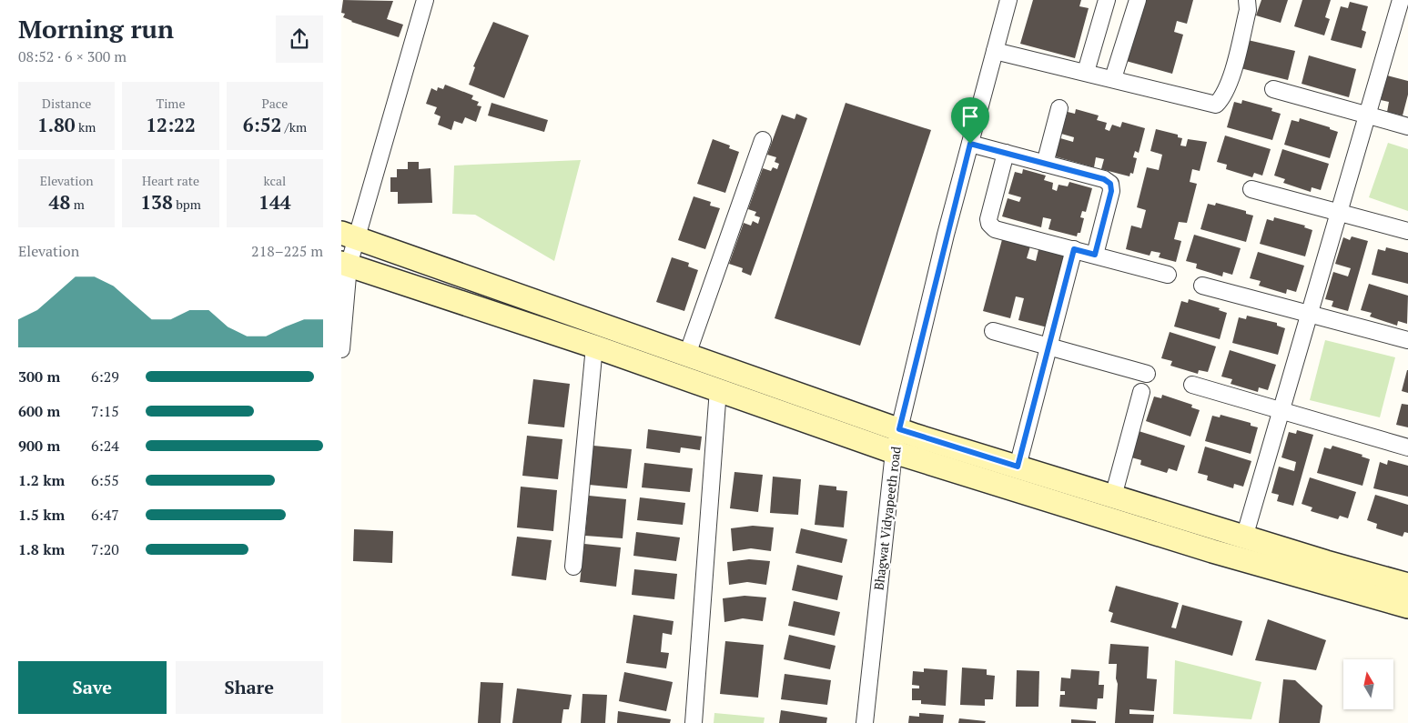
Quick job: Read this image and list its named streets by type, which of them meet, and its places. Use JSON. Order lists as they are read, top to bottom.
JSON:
{
  "streets": {
    "street": ["Bhagwat Vidyapeeth road"]
  },
  "north": "top",
  "page": {
    "heading": ["Morning run", "08:52 · 6 × 300 m"],
    "stats": [
      ["Distance", "1.80 km"],
      ["Time", "12:22"],
      ["Pace", "6:52 /km"],
      ["Elevation", "48 m"],
      ["Heart rate", "138 bpm"],
      ["kcal", "144"]
    ],
    "chart": ["Elevation", "218–225 m"],
    "list": [
      {
        "name": "300 m",
        "note": "6:29"
      },
      {
        "name": "600 m",
        "note": "7:15"
      },
      {
        "name": "900 m",
        "note": "6:24"
      },
      {
        "name": "1.2 km",
        "note": "6:55"
      },
      {
        "name": "1.5 km",
        "note": "6:47"
      },
      {
        "name": "1.8 km",
        "note": "7:20"
      }
    ],
    "buttons": ["Save", "Share"]
  }
}
